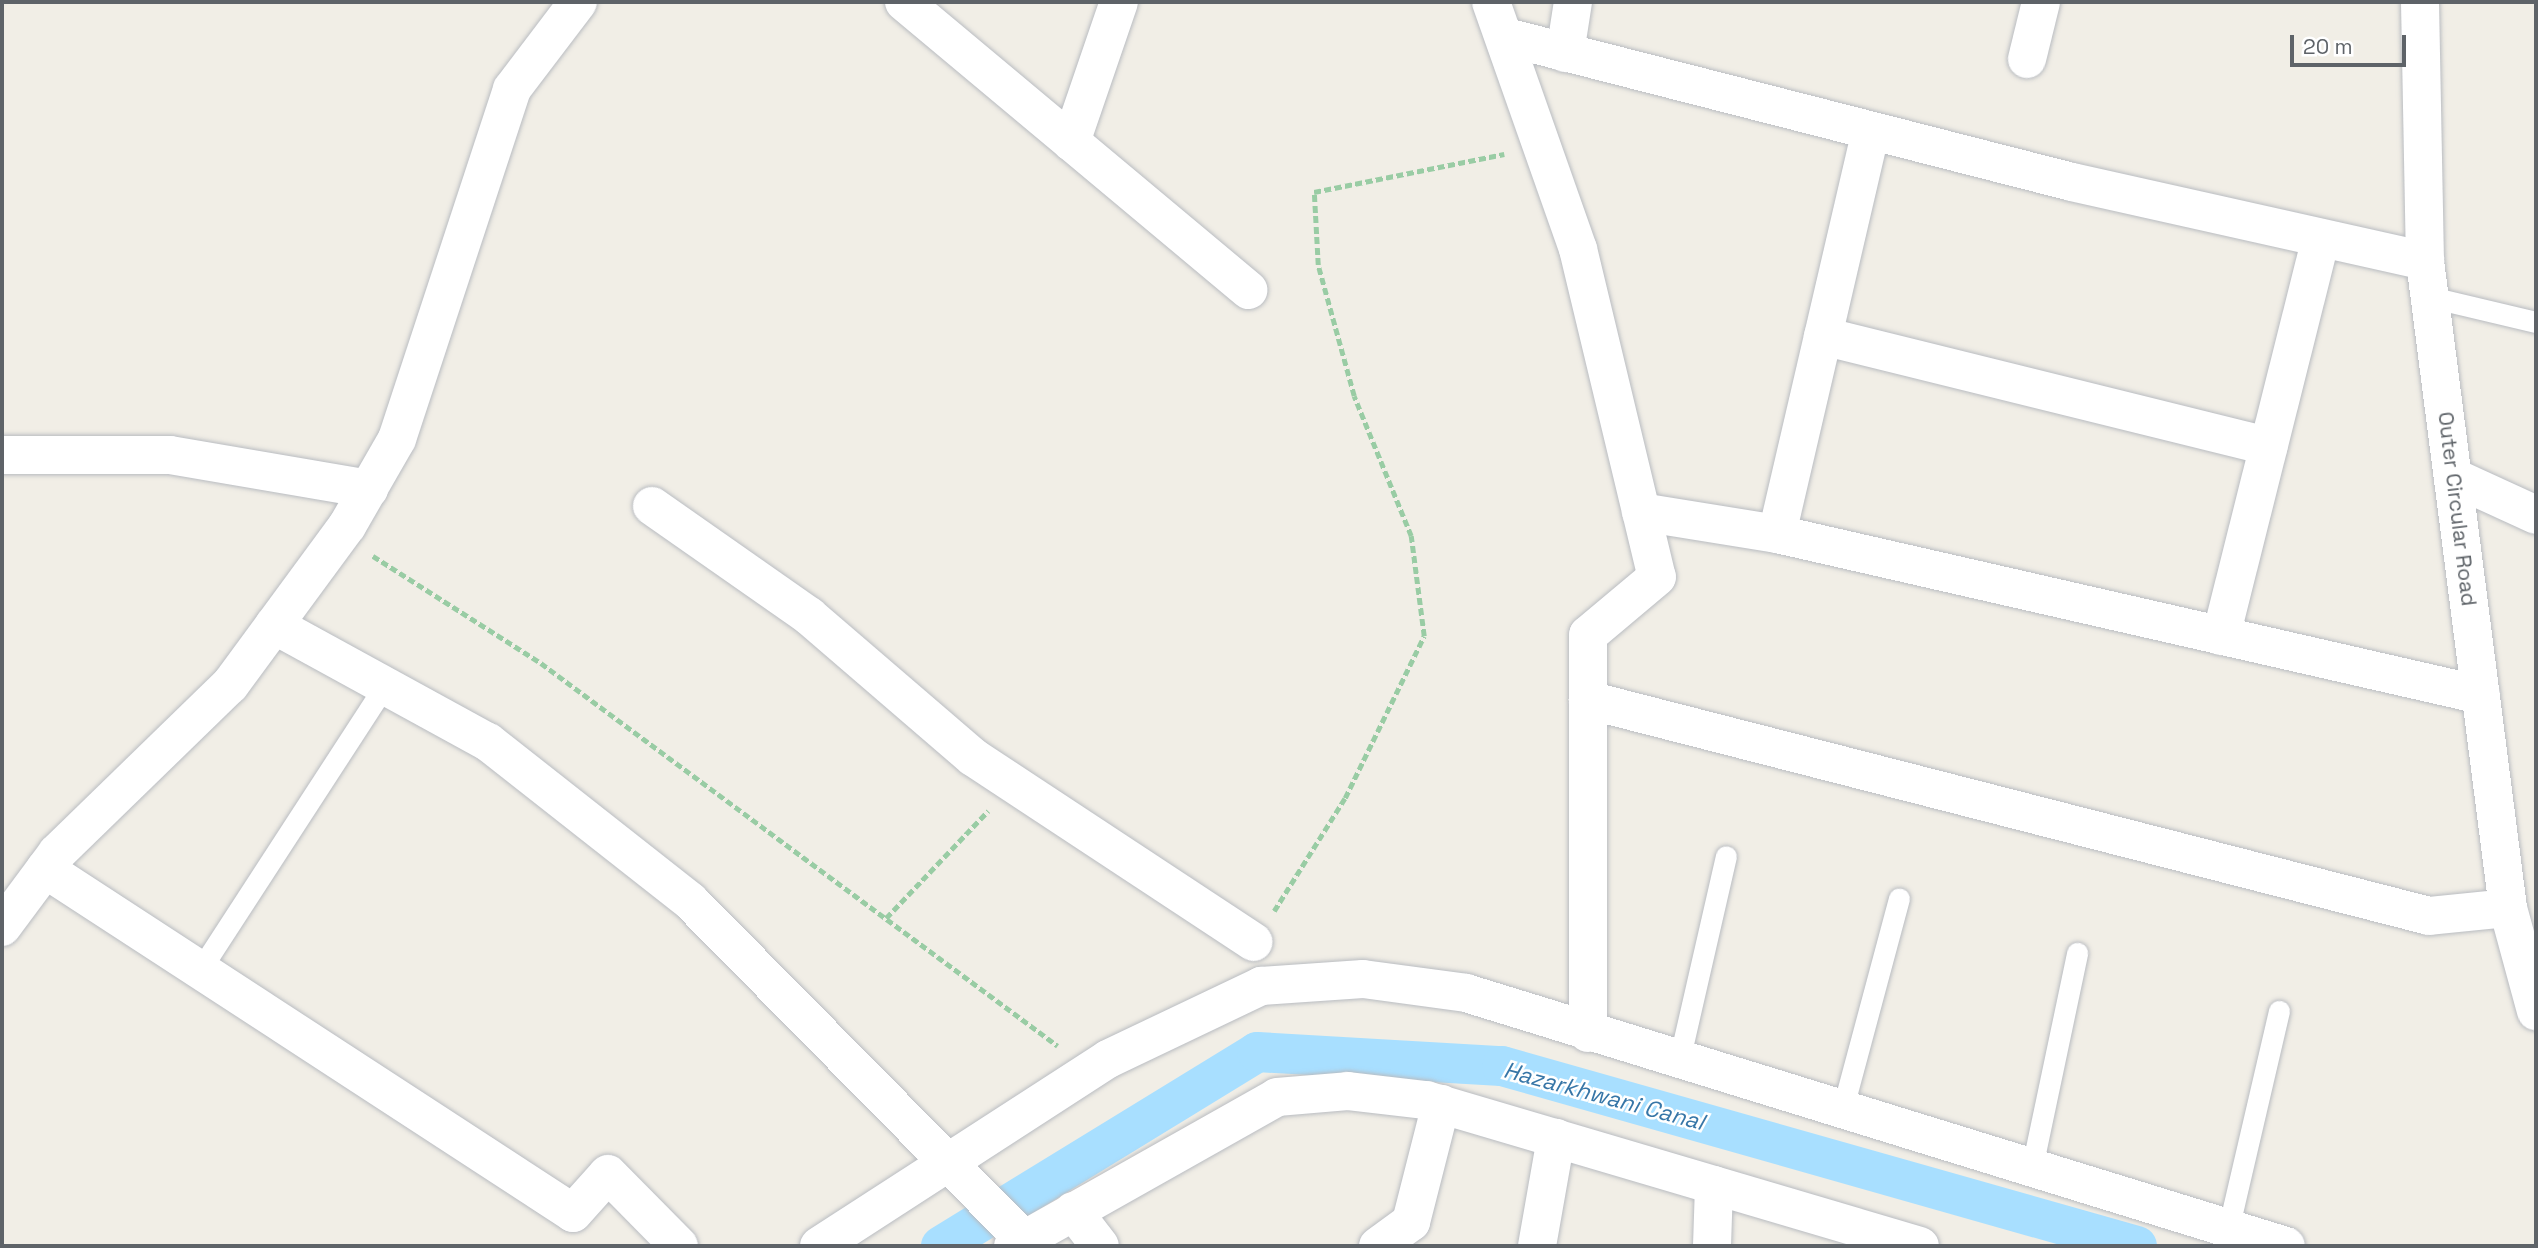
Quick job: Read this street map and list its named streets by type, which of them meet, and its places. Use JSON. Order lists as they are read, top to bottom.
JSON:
{
  "streets": {
    "street": ["Outer Circular Road"]
  },
  "water": ["Hazarkhwani Canal"],
  "scale_bar": "20 m"
}
